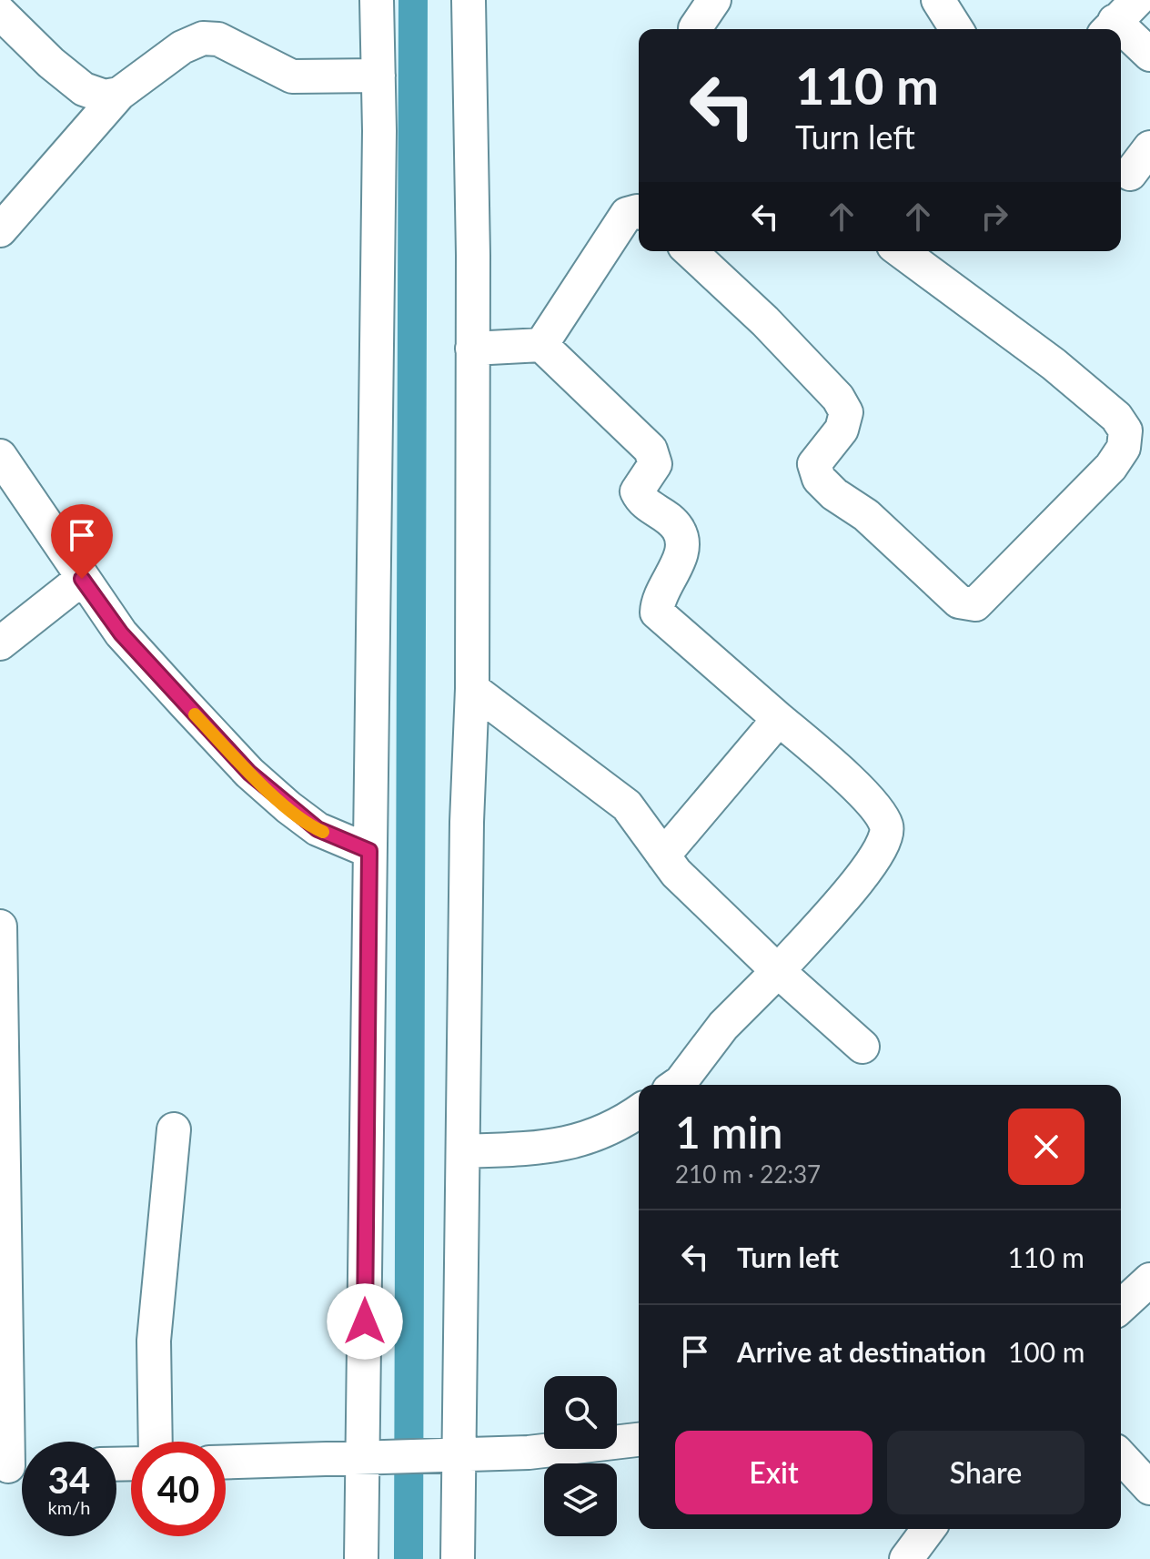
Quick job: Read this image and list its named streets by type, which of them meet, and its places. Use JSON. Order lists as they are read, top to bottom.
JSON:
{
  "page": {
    "turn": ["110 m", "Turn left"],
    "heading": ["1 min", "210 m · 22:37"],
    "list": [
      {
        "name": "Turn left",
        "value": "110 m"
      },
      {
        "name": "Arrive at destination",
        "value": "100 m"
      }
    ],
    "buttons": ["Exit", "Share"],
    "speed": "34 km/h",
    "limit": "40"
  }
}
